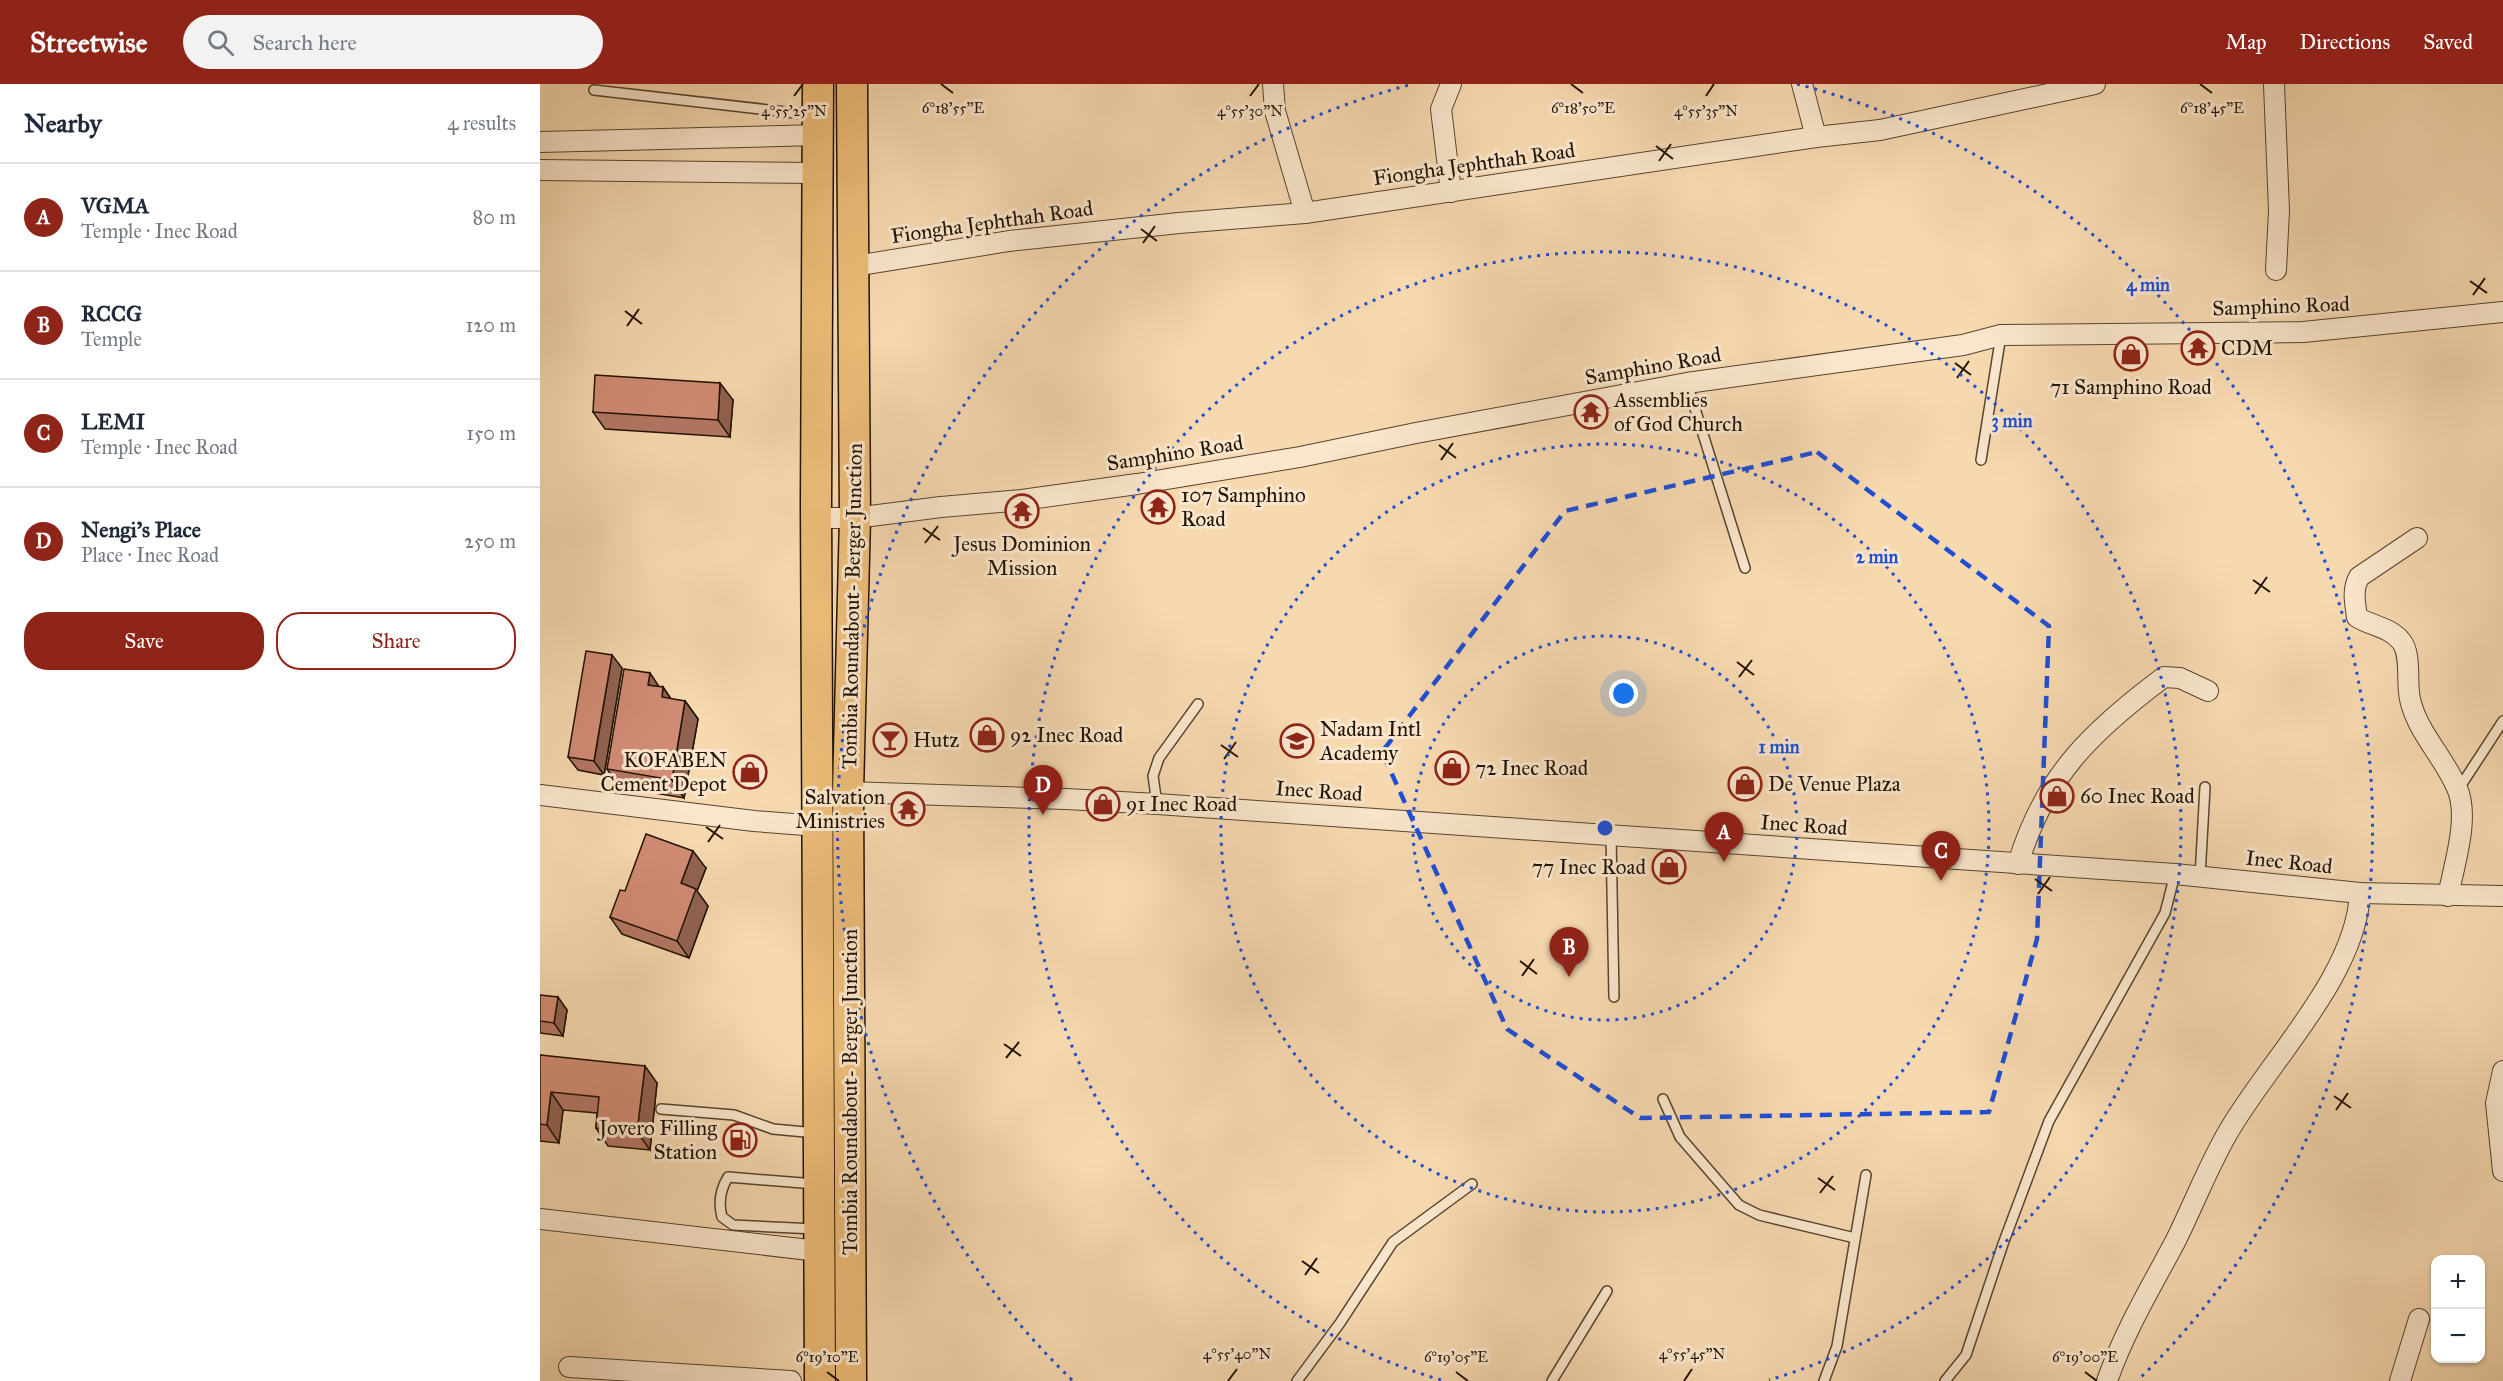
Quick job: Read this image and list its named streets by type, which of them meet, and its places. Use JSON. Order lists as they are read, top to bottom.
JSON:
{
  "streets": {
    "main road": ["Tombia Roundabout- Berger Junction"],
    "street": ["Fiongha Jephthah Road", "Samphino Road", "Inec Road"]
  },
  "crossings": [
    ["Fiongha Jephthah Road", "Tombia Roundabout- Berger Junction"],
    ["Samphino Road", "Tombia Roundabout- Berger Junction"],
    ["Tombia Roundabout- Berger Junction", "Inec Road"]
  ],
  "places": {
    "temple": [
      "CDM",
      "Assemblies of God Church",
      "107 Samphino Road",
      "Jesus Dominion Mission",
      "Salvation Ministries"
    ],
    "shop": [
      "71 Samphino Road",
      "92 Inec Road",
      "72 Inec Road",
      "KOFABEN Cement Depot",
      "De Venue Plaza",
      "60 Inec Road",
      "91 Inec Road",
      "77 Inec Road"
    ],
    "bar": ["Hutz"],
    "school or university": ["Nadam Intl Academy"],
    "fuel station": ["Jovero Filling Station"]
  },
  "page": {
    "header": "Streetwise",
    "search": "Search here",
    "nav": ["Map", "Directions", "Saved"],
    "heading": ["Nearby", "4 results"],
    "list": [
      {
        "mark": "A",
        "name": "VGMA",
        "note": "Temple · Inec Road",
        "value": "80 m"
      },
      {
        "mark": "B",
        "name": "RCCG",
        "note": "Temple",
        "value": "120 m"
      },
      {
        "mark": "C",
        "name": "LEMI",
        "note": "Temple · Inec Road",
        "value": "150 m"
      },
      {
        "mark": "D",
        "name": "Nengi's Place",
        "note": "Place · Inec Road",
        "value": "250 m"
      }
    ],
    "buttons": ["Save", "Share"],
    "pins": [
      "D",
      "A",
      "C",
      "B"
    ],
    "map_buttons": ["+", "−"]
  },
  "coordinates": [
    "6°18'50\"E",
    "6°18'45\"E",
    "6°18'55\"E",
    "4°55'30\"N",
    "4°55'35\"N",
    "4°55'25\"N",
    "4°55'40\"N",
    "4°55'45\"N",
    "6°19'10\"E",
    "6°19'05\"E",
    "6°19'00\"E"
  ],
  "rings": [
    "4 min",
    "3 min",
    "2 min",
    "1 min"
  ]
}
